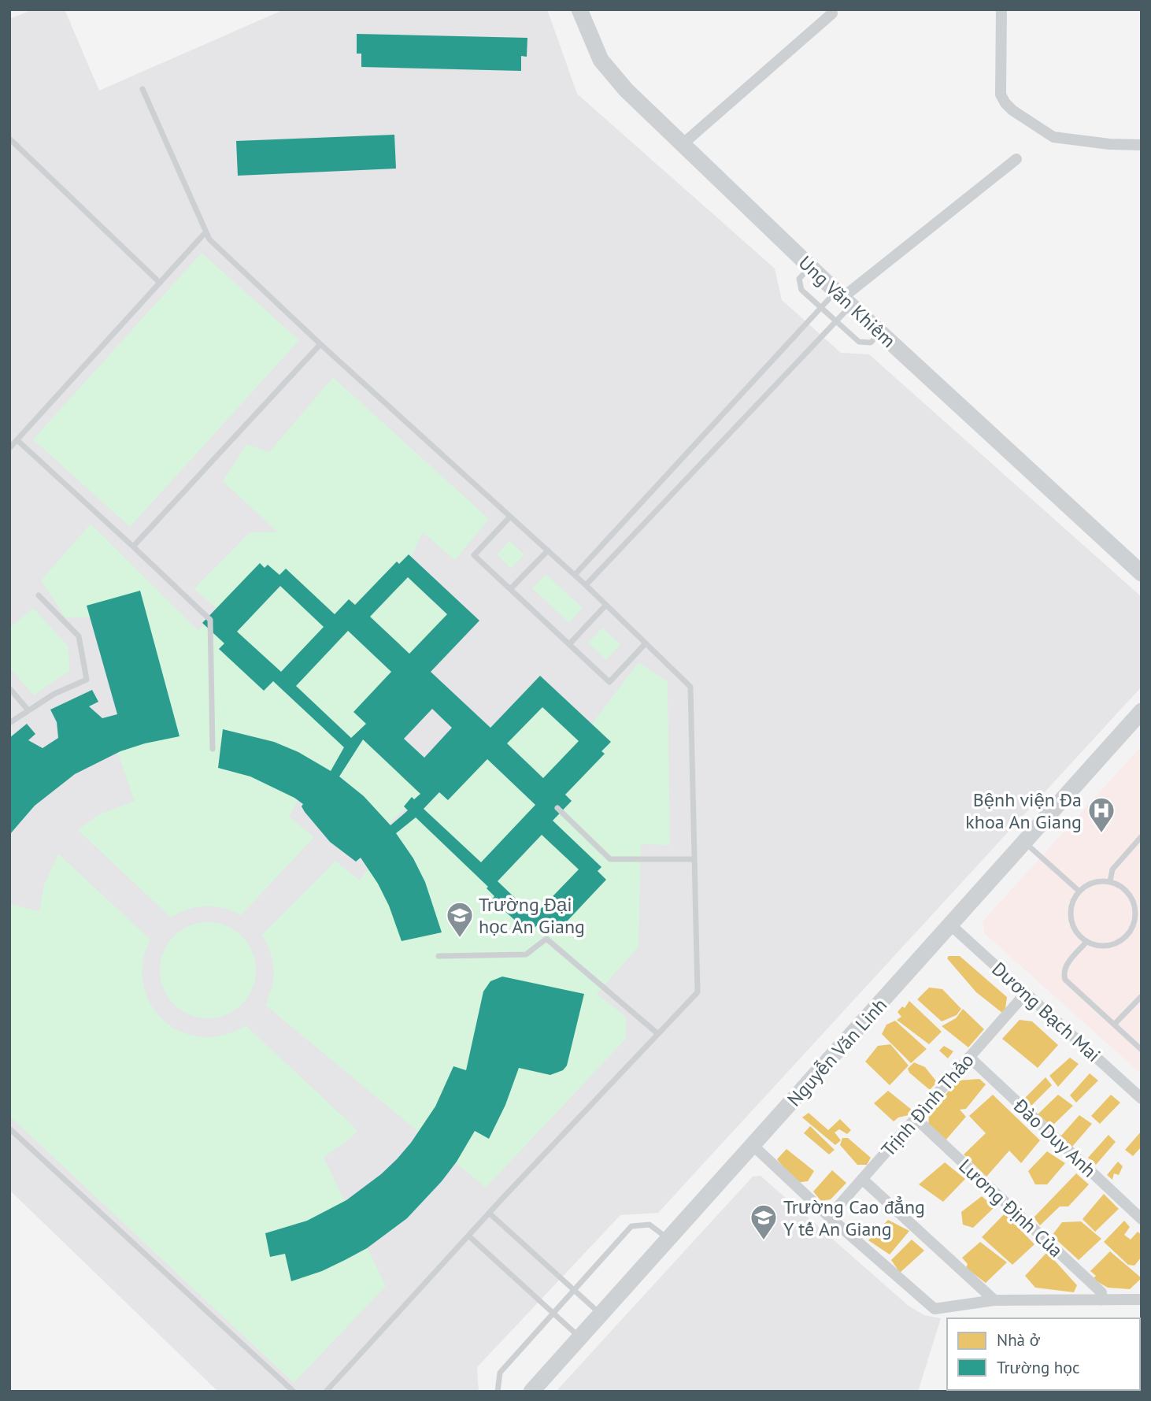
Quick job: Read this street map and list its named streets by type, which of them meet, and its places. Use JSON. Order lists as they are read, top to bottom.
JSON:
{
  "streets": {
    "street": [
      "Ung Văn Khiêm",
      "Dương Bạch Mai",
      "Nguyễn Văn Linh",
      "Trịnh Đình Thảo",
      "Đào Duy Anh",
      "Lương Định Của"
    ]
  },
  "crossings": [
    ["Dương Bạch Mai", "Nguyễn Văn Linh"],
    ["Dương Bạch Mai", "Trịnh Đình Thảo"],
    ["Trịnh Đình Thảo", "Đào Duy Anh"],
    ["Trịnh Đình Thảo", "Lương Định Của"]
  ],
  "places": {
    "hospital": ["Bệnh viện Đa khoa An Giang"],
    "school or university": ["Trường Đại học An Giang", "Trường Cao đẳng Y tế An Giang"]
  },
  "legend": ["Nhà ở", "Trường học"]
}
